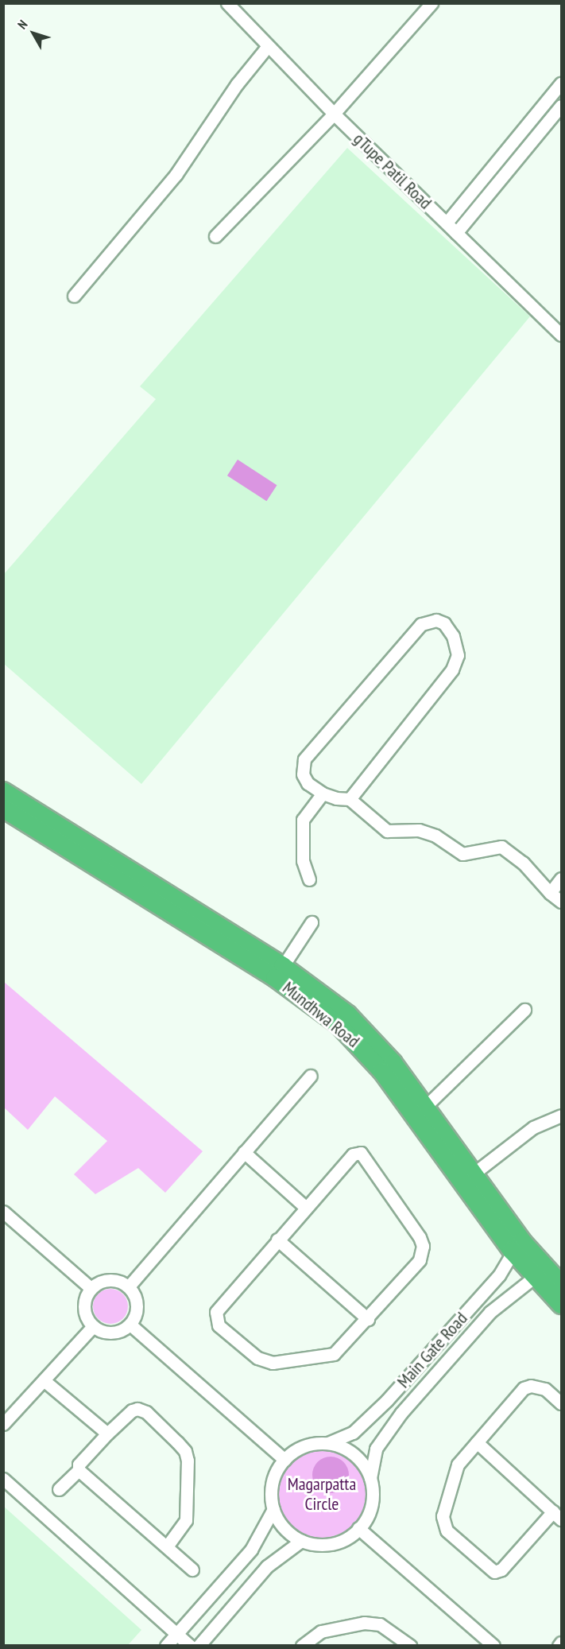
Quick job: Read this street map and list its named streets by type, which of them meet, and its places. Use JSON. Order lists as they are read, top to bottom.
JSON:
{
  "streets": {
    "highway": ["Mundhwa Road"],
    "street": ["gTupe Patil Road", "Main Gate Road"]
  },
  "crossings": [
    ["Mundhwa Road", "Main Gate Road"]
  ],
  "parks": ["Magarpatta Circle"],
  "north": "top left"
}
